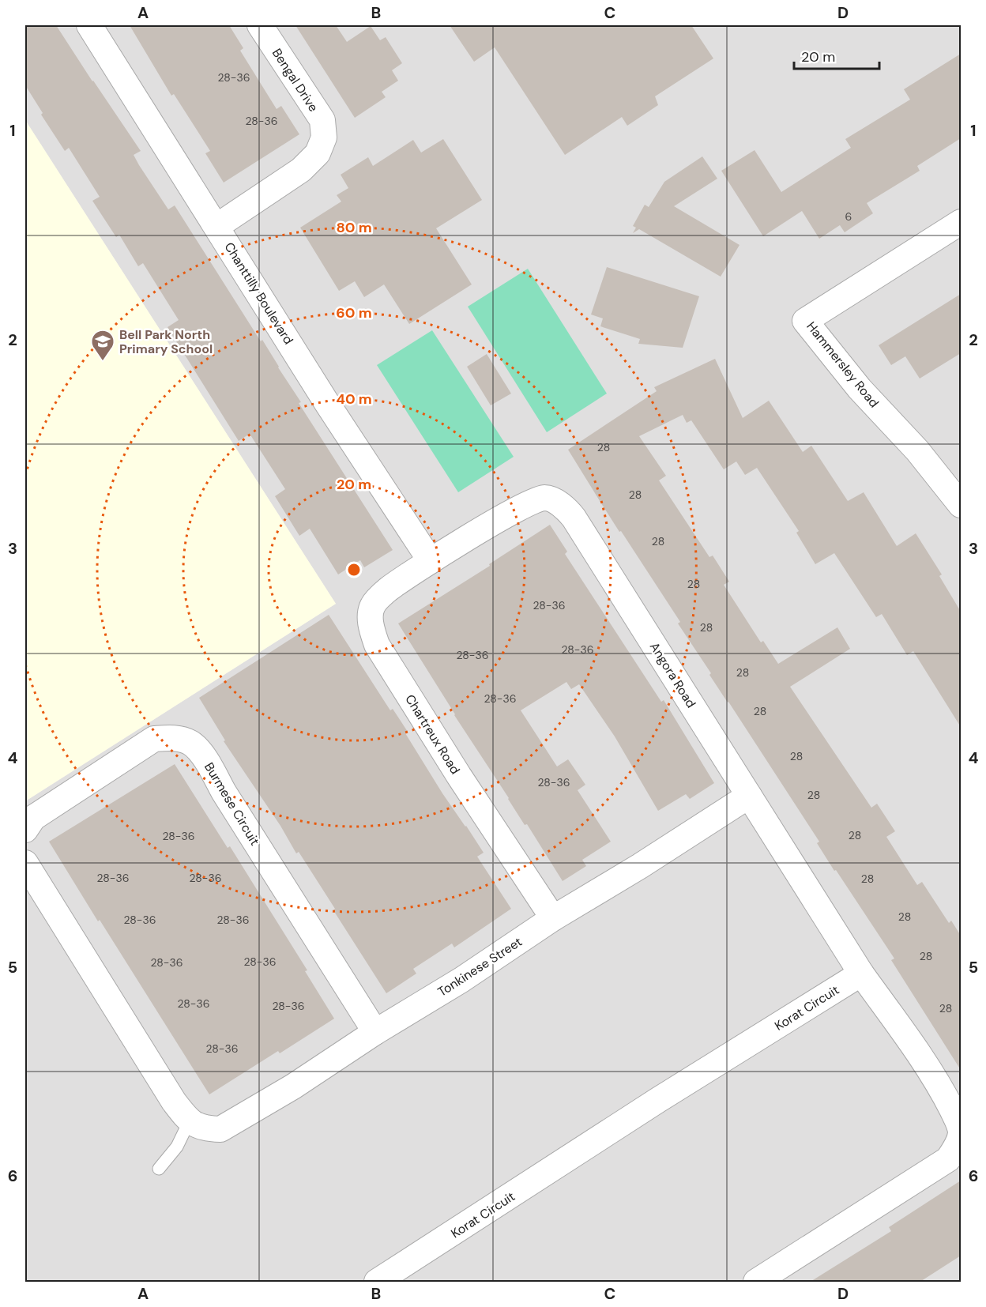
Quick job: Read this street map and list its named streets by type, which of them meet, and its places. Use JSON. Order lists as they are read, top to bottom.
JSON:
{
  "streets": {
    "street": [
      "Bengal Drive",
      "Chanttilly Boulevard",
      "Hammersley Road",
      "Angora Road",
      "Chartreux Road",
      "Burmese Circuit",
      "Tonkinese Street",
      "Korat Circuit"
    ]
  },
  "crossings": [
    ["Bengal Drive", "Chanttilly Boulevard"],
    ["Chanttilly Boulevard", "Angora Road"],
    ["Chanttilly Boulevard", "Chartreux Road"],
    ["Angora Road", "Chartreux Road"],
    ["Angora Road", "Tonkinese Street"],
    ["Angora Road", "Korat Circuit"],
    ["Chartreux Road", "Tonkinese Street"],
    ["Burmese Circuit", "Tonkinese Street"]
  ],
  "places": {
    "school or university": ["Bell Park North Primary School"]
  },
  "house_numbers": [
    "28-36",
    "28-36",
    "6",
    "28",
    "28",
    "28",
    "28",
    "28-36",
    "28",
    "28-36",
    "28-36",
    "28",
    "28-36",
    "28",
    "28",
    "28-36",
    "28",
    "28",
    "28-36",
    "28-36",
    "28-36",
    "28",
    "28",
    "28-36",
    "28-36",
    "28",
    "28-36",
    "28-36",
    "28-36",
    "28-36",
    "28",
    "28-36"
  ],
  "scale_bar": "20 m",
  "grid": {
    "columns": [
      "A",
      "B",
      "C",
      "D"
    ],
    "rows": [
      "1",
      "2",
      "3",
      "4",
      "5",
      "6"
    ]
  },
  "rings": [
    "80 m",
    "60 m",
    "40 m",
    "20 m"
  ]
}
